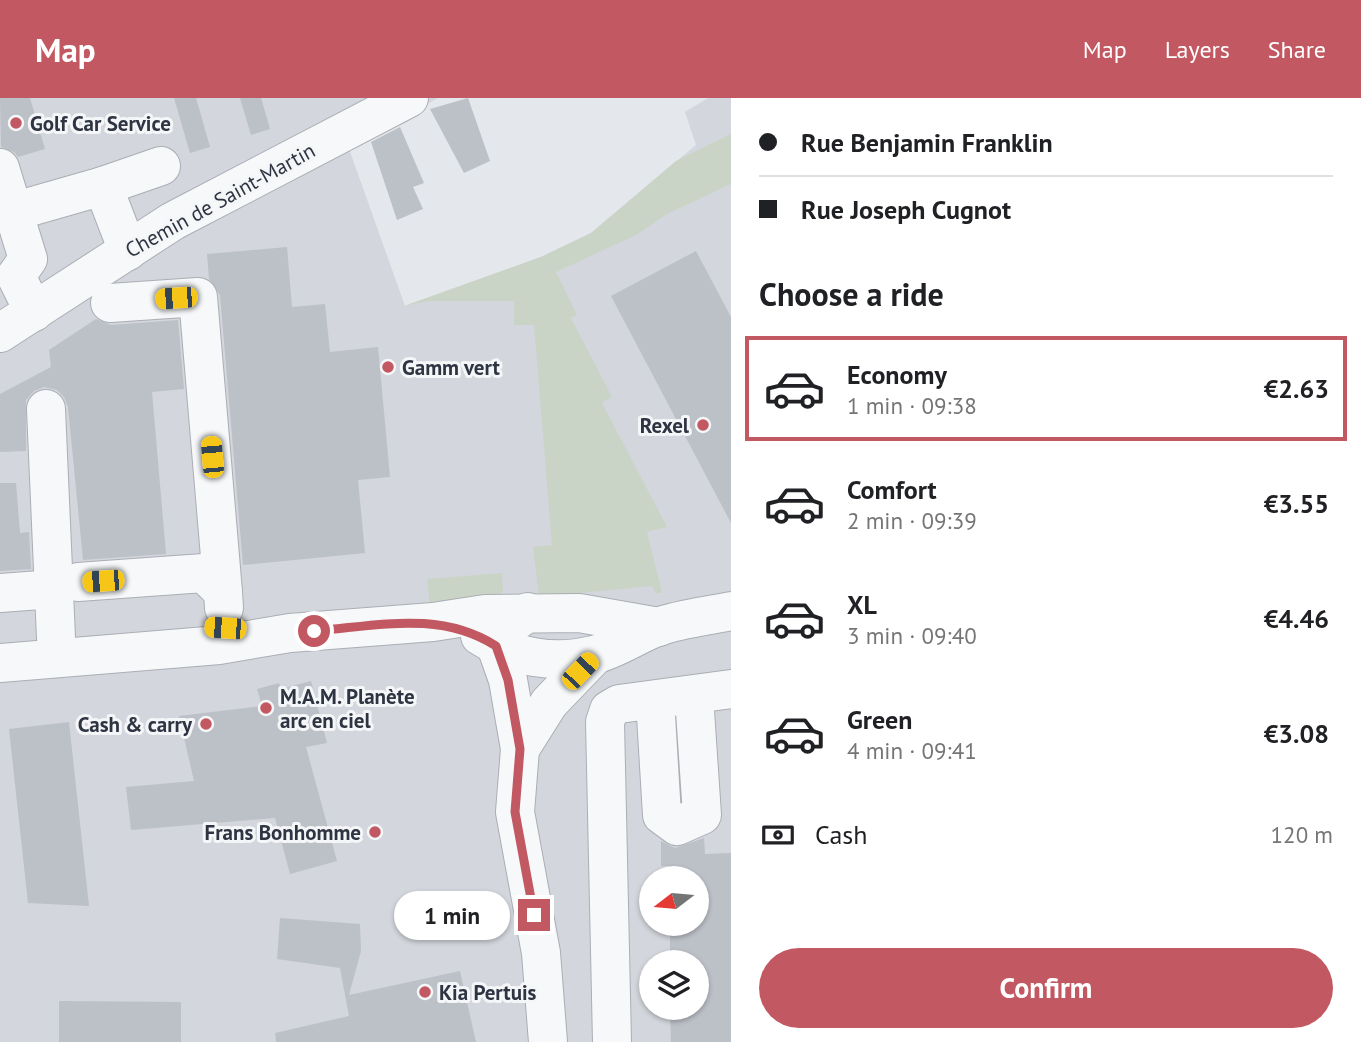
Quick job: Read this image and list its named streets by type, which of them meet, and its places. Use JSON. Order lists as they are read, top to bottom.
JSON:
{
  "streets": {
    "street": ["Chemin de Saint-Martin"]
  },
  "places": [
    "Golf Car Service",
    "Gamm vert",
    "Rexel",
    "M.A.M. Planète arc en ciel",
    "Cash & carry",
    "Frans Bonhomme",
    "Kia Pertuis"
  ],
  "north": "left",
  "page": {
    "header": "Map",
    "nav": ["Map", "Layers", "Share"],
    "banner": ["Rue Benjamin Franklin", "Rue Joseph Cugnot"],
    "heading": "Choose a ride",
    "list": [
      {
        "name": "Economy",
        "note": "1 min · 09:38",
        "value": "€2.63"
      },
      {
        "name": "Comfort",
        "note": "2 min · 09:39",
        "value": "€3.55"
      },
      {
        "name": "XL",
        "note": "3 min · 09:40",
        "value": "€4.46"
      },
      {
        "name": "Green",
        "note": "4 min · 09:41",
        "value": "€3.08"
      }
    ],
    "pay": ["Cash", "120 m"],
    "bubble": "1 min",
    "buttons": "Confirm"
  }
}
